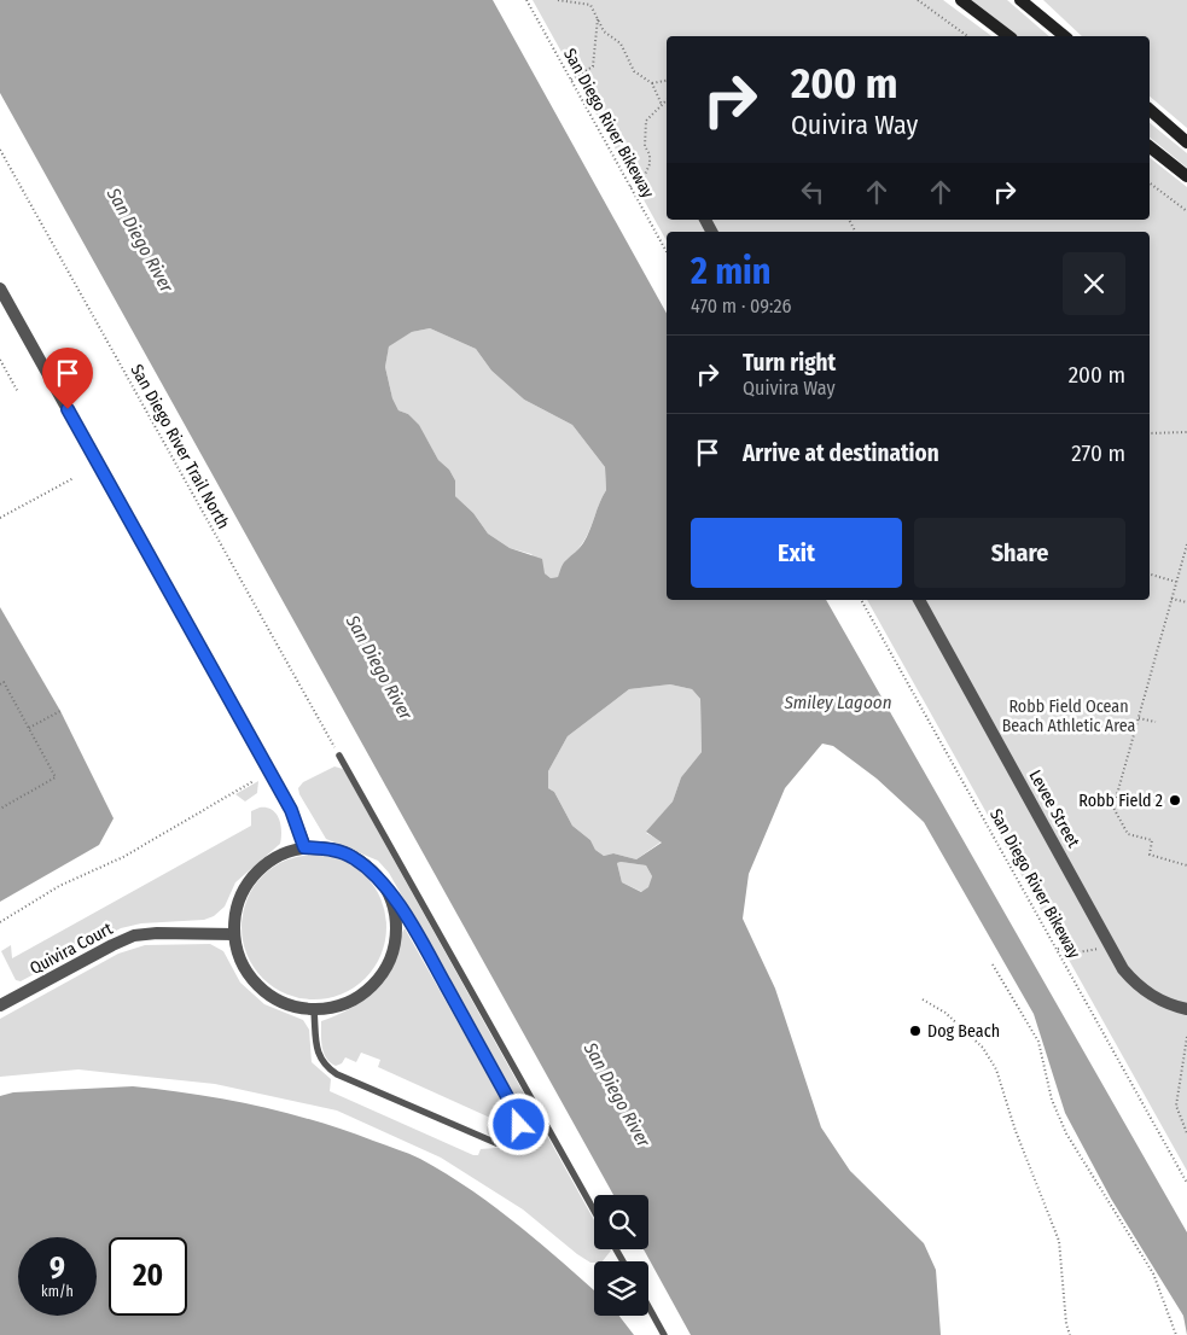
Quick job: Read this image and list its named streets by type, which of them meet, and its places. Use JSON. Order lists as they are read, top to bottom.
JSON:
{
  "streets": {
    "street": ["Levee Street", "Quivira Court"],
    "path": ["San Diego River Bikeway", "San Diego River Trail North"]
  },
  "water": ["San Diego River", "Smiley Lagoon"],
  "parks": ["Robb Field Ocean Beach Athletic Area"],
  "places": ["Robb Field 2", "Dog Beach"],
  "page": {
    "turn": ["200 m", "Quivira Way"],
    "heading": ["2 min", "470 m · 09:26"],
    "list": [
      {
        "name": "Turn right",
        "note": "Quivira Way",
        "value": "200 m"
      },
      {
        "name": "Arrive at destination",
        "value": "270 m"
      }
    ],
    "buttons": ["Exit", "Share"],
    "speed": "9 km/h",
    "limit": "20"
  }
}
